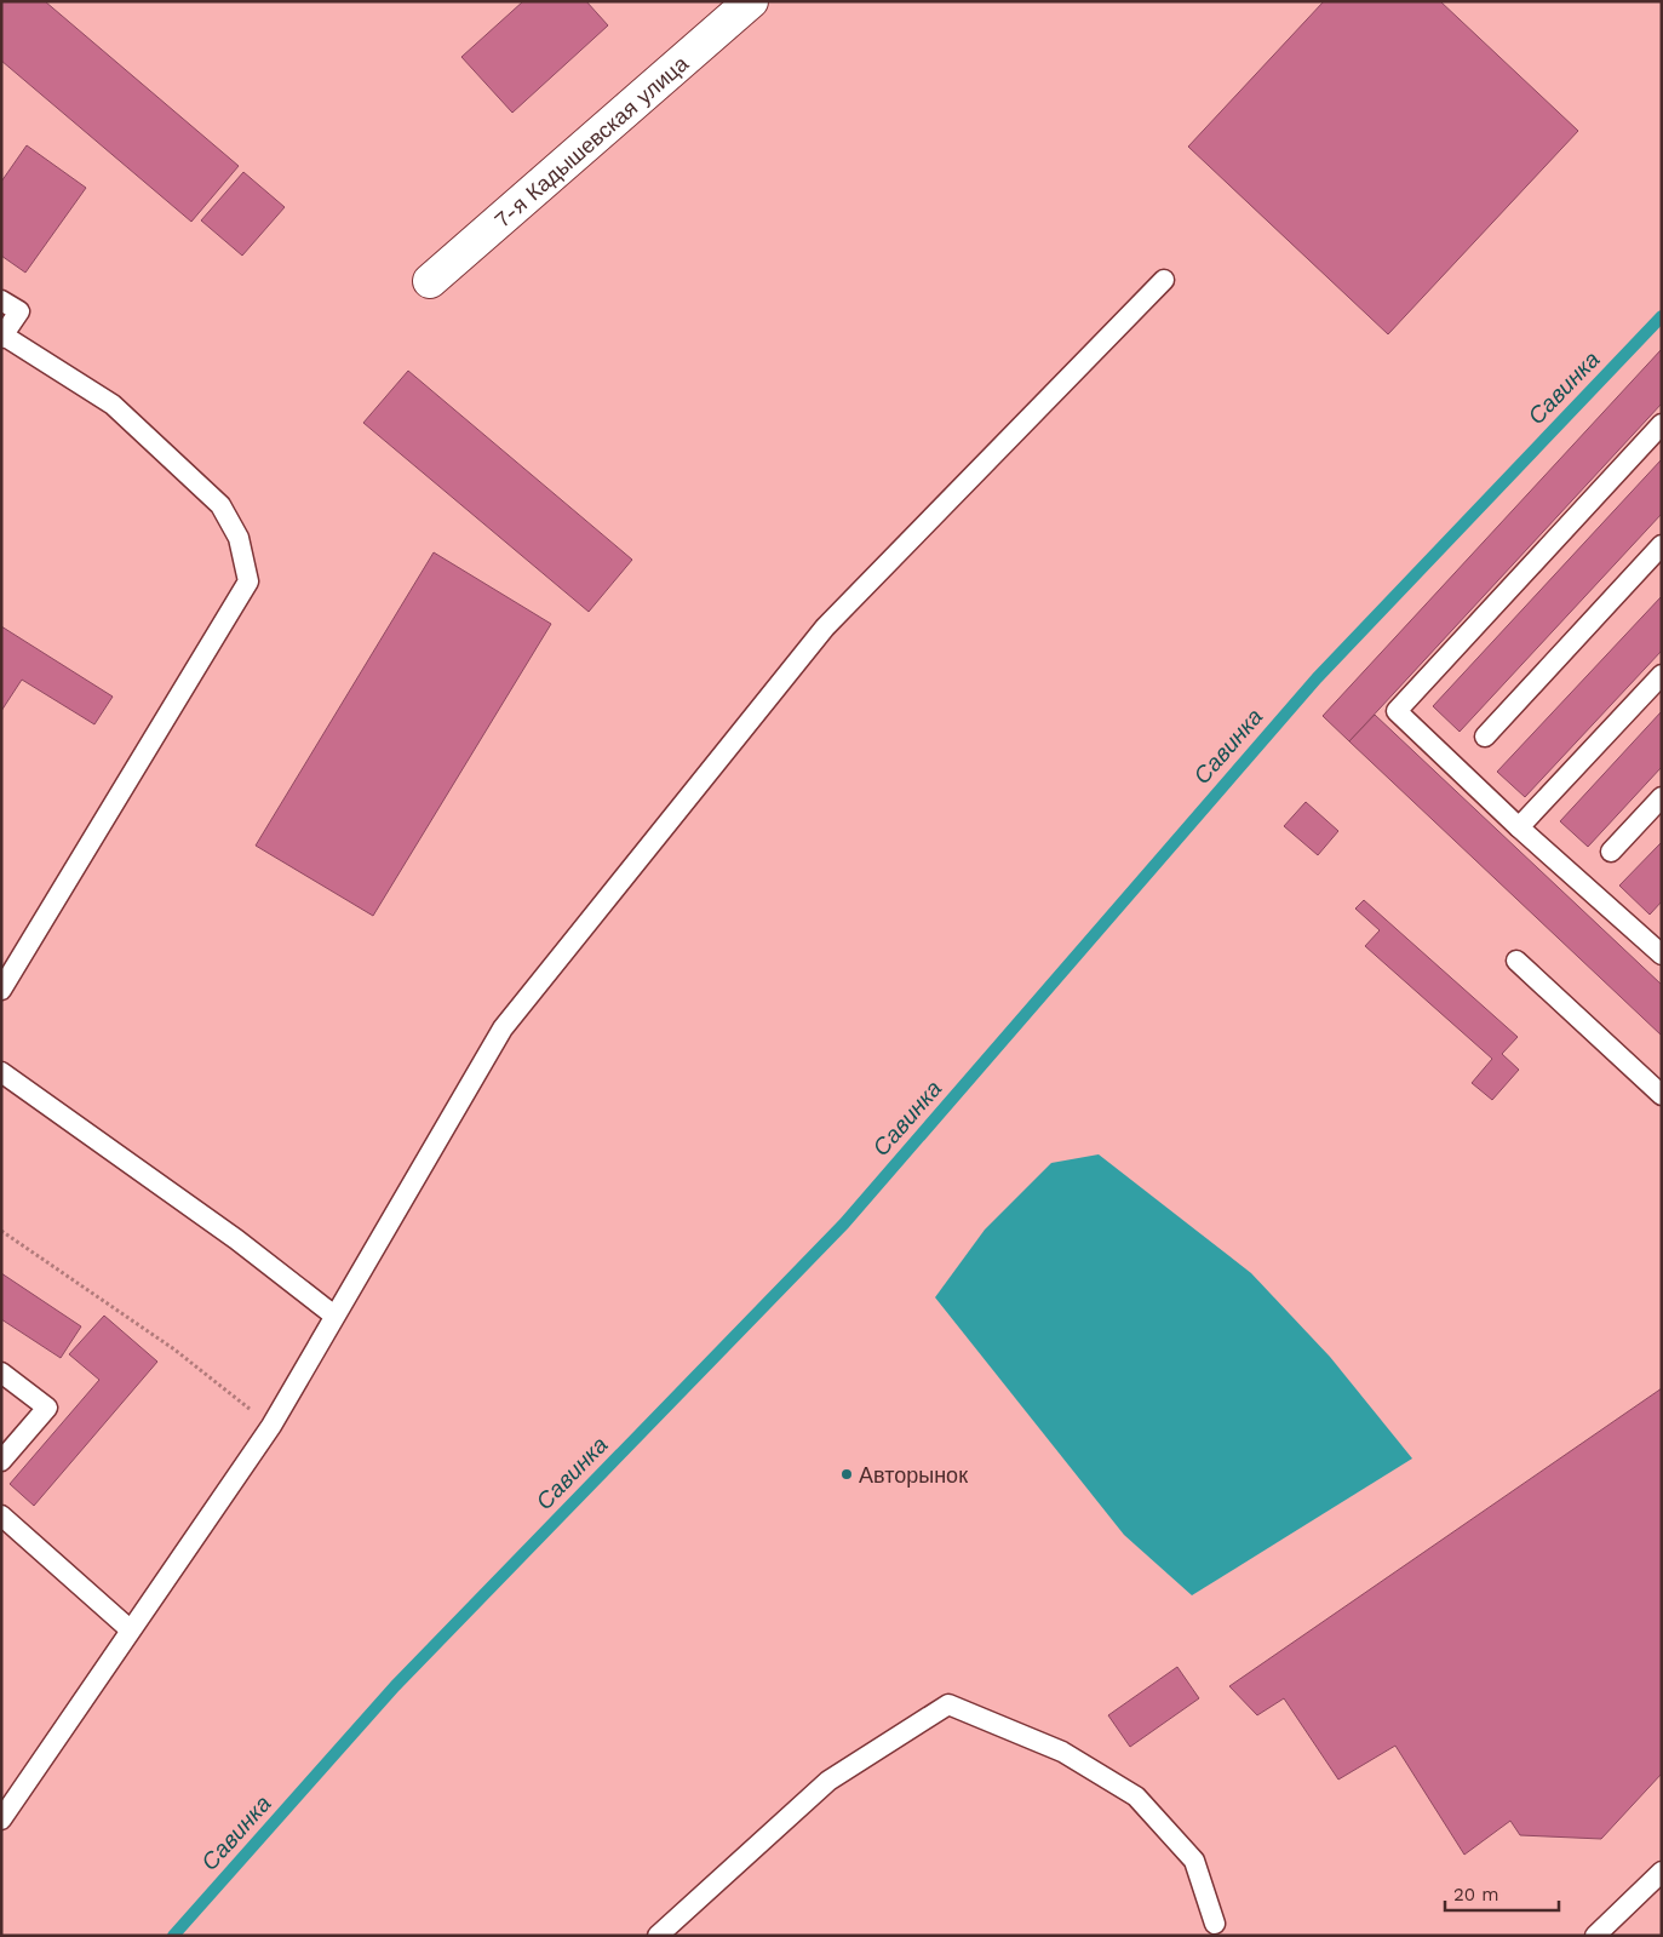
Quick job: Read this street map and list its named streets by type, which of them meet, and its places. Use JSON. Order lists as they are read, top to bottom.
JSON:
{
  "streets": {
    "street": ["7-я Кадышевская улица"]
  },
  "water": ["Савинка"],
  "places": ["Авторынок"],
  "scale_bar": "20 m"
}
